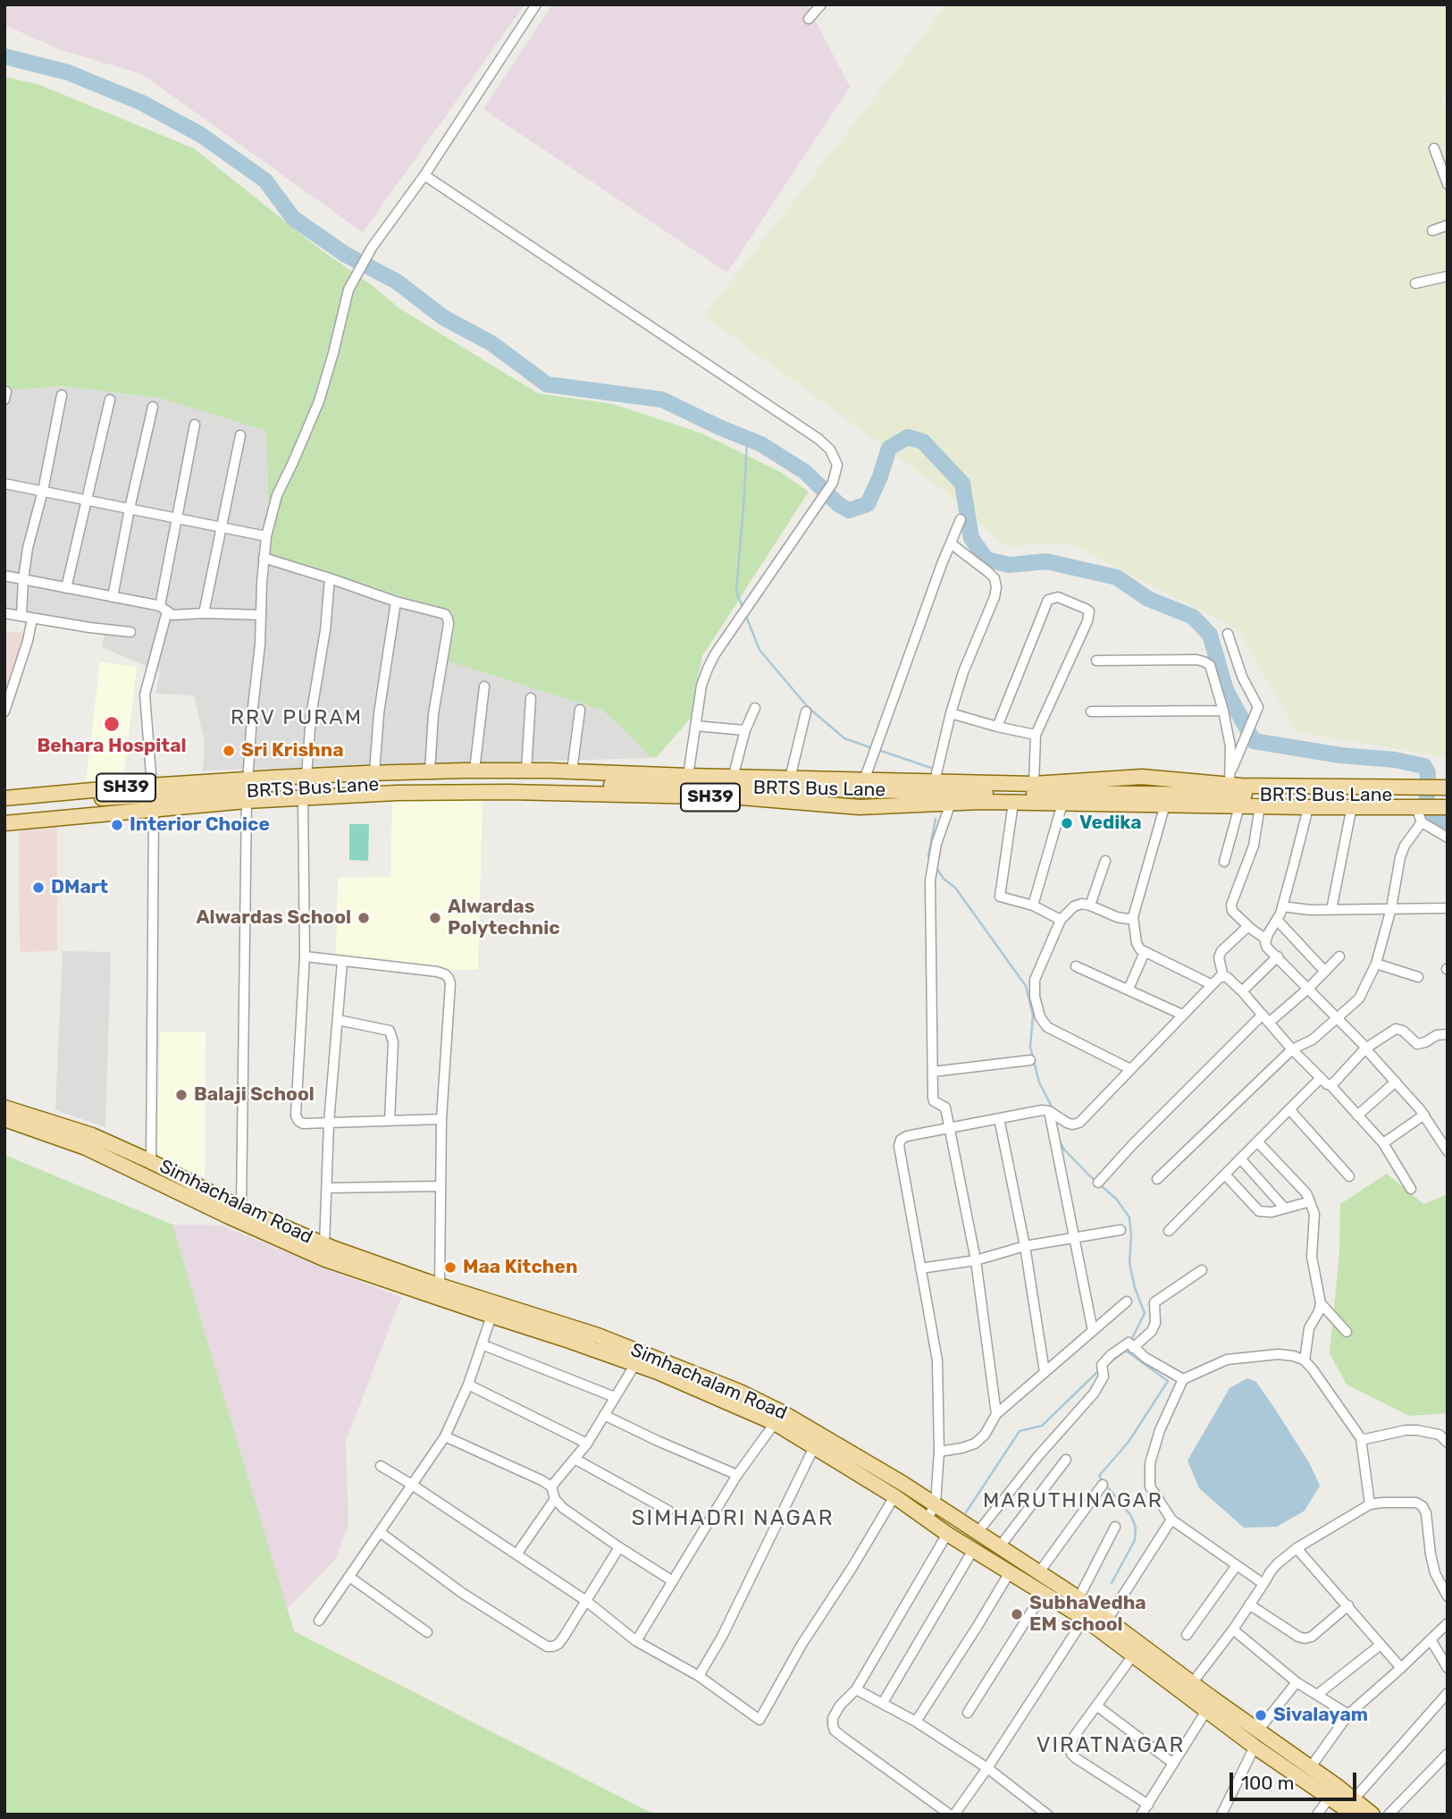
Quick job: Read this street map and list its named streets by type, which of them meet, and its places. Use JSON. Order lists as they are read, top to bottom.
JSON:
{
  "streets": {
    "main road": ["SH39", "BRTS Bus Lane", "Simhachalam Road"]
  },
  "crossings": [
    ["SH39", "BRTS Bus Lane"]
  ],
  "districts": [
    "RRV PURAM",
    "MARUTHINAGAR",
    "SIMHADRI NAGAR",
    "VIRATNAGAR"
  ],
  "places": [
    "Behara Hospital",
    "Sri Krishna",
    "Vedika",
    "Interior Choice",
    "DMart",
    "Alwardas School",
    "Alwardas Polytechnic",
    "Balaji School",
    "Maa Kitchen",
    "SubhaVedha EM school",
    "Sivalayam"
  ],
  "scale_bar": "100 m"
}
